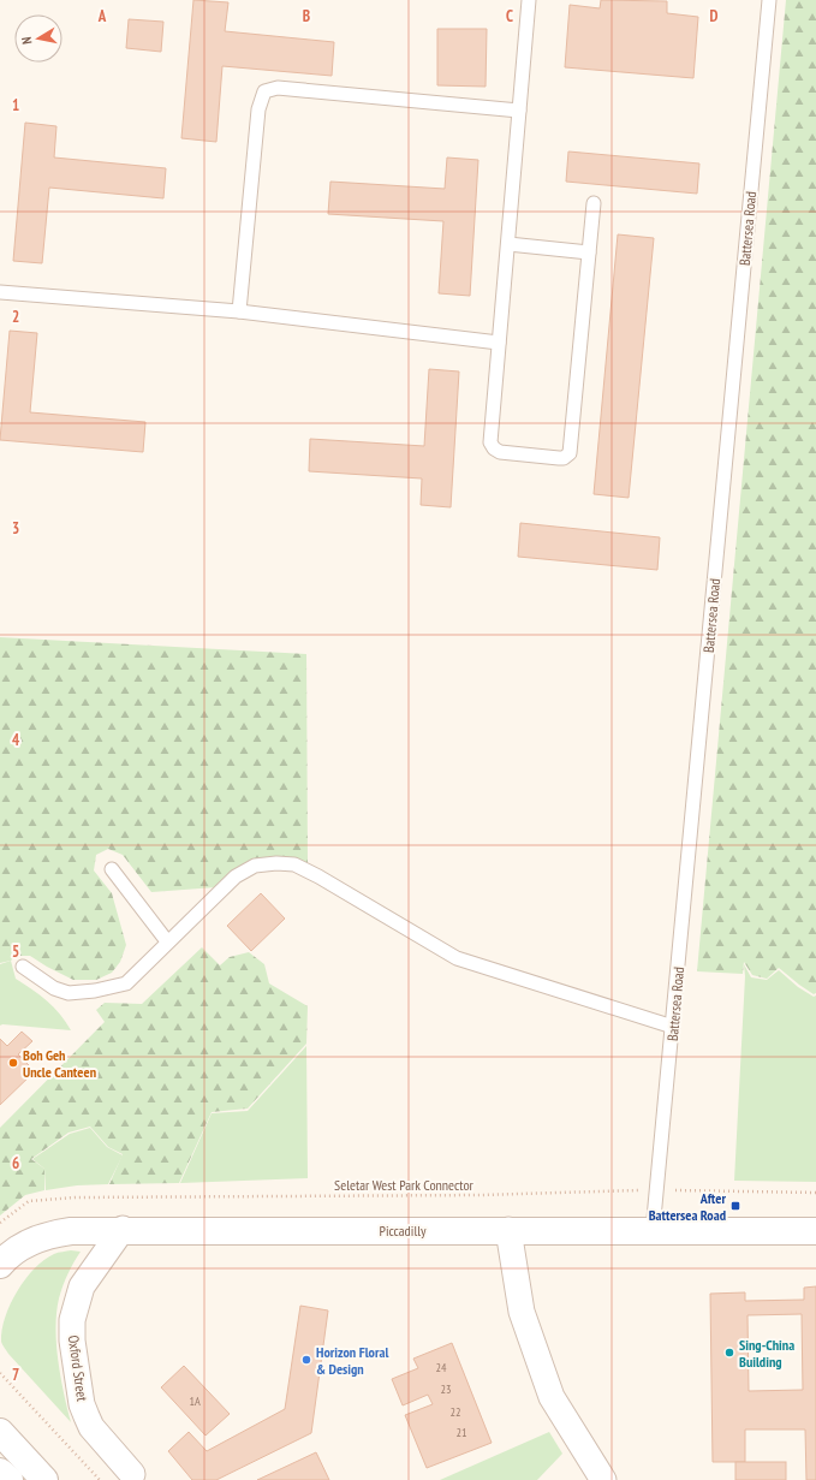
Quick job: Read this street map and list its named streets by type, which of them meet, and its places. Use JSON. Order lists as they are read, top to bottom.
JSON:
{
  "streets": {
    "street": ["Piccadilly", "Oxford Street"],
    "lane": ["Battersea Road"],
    "path": ["Seletar West Park Connector"]
  },
  "crossings": [
    ["Battersea Road", "Seletar West Park Connector"],
    ["Battersea Road", "Piccadilly"],
    ["Piccadilly", "Oxford Street"]
  ],
  "places": {
    "other": ["Boh Geh Uncle Canteen", "Sing-China Building", "Horizon Floral & Design"],
    "transit": ["After Battersea Road"]
  },
  "house_numbers": [
    "24",
    "23",
    "1A",
    "22",
    "21"
  ],
  "north": "left",
  "grid": {
    "columns": [
      "A",
      "B",
      "C",
      "D"
    ],
    "rows": [
      "1",
      "2",
      "3",
      "4",
      "5",
      "6",
      "7"
    ]
  }
}
